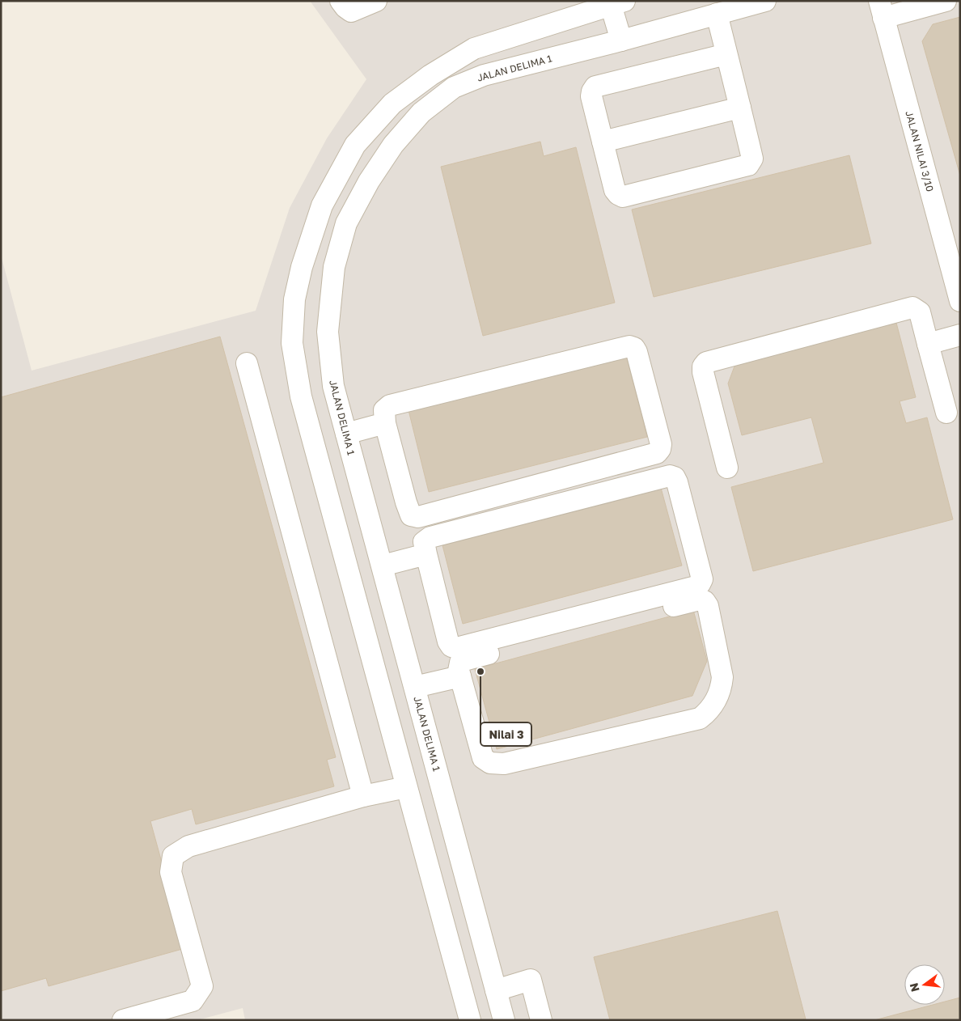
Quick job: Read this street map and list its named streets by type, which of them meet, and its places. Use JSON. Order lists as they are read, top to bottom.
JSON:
{
  "streets": {
    "street": ["JALAN DELIMA 1", "JALAN NILAI 3/10"]
  },
  "places": ["Nilai 3"],
  "north": "left"
}
